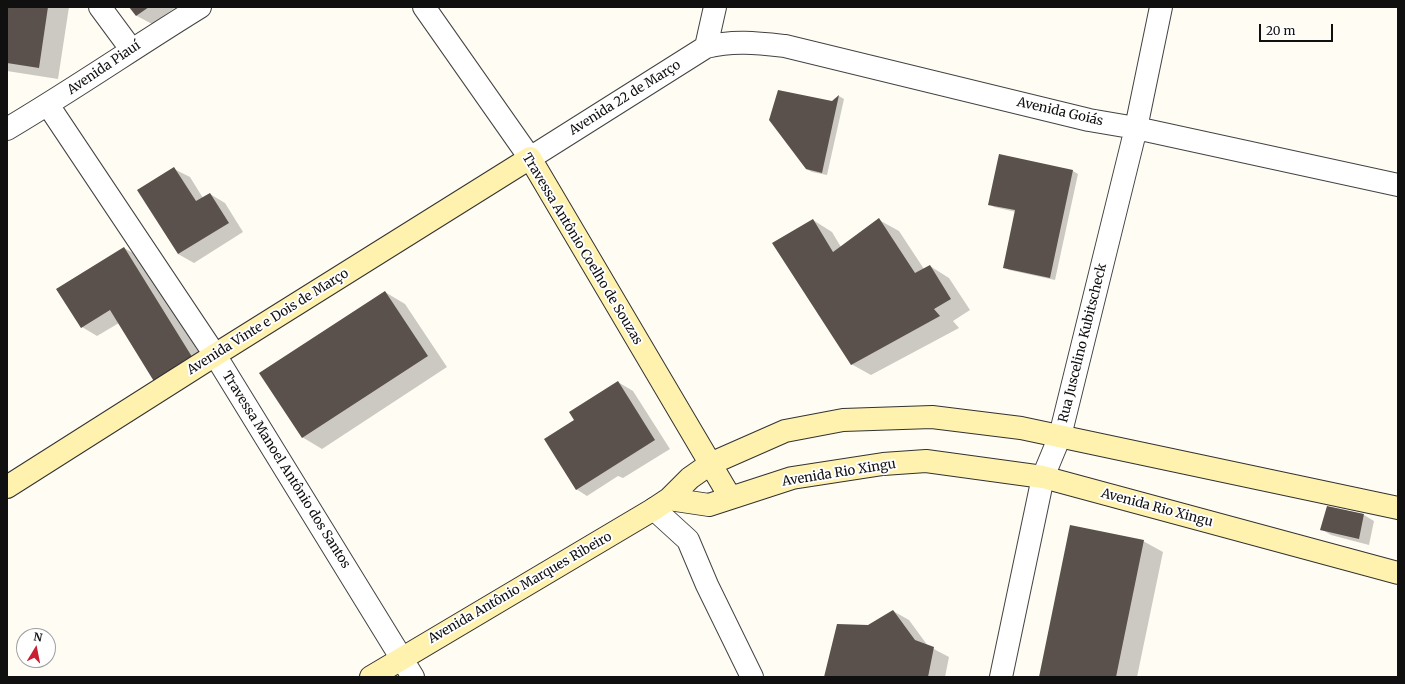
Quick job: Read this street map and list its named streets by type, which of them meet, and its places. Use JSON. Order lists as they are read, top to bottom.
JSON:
{
  "streets": {
    "main road": [
      "Travessa Antônio Coelho de Souzas",
      "Avenida Vinte e Dois de Março",
      "Avenida Rio Xingu",
      "Avenida Antônio Marques Ribeiro"
    ],
    "street": [
      "Avenida Piauí",
      "Avenida 22 de Março",
      "Avenida Goiás",
      "Rua Juscelino Kubitscheck",
      "Travessa Manoel Antônio dos Santos"
    ]
  },
  "crossings": [
    ["Avenida Piauí", "Travessa Manoel Antônio dos Santos"],
    ["Avenida 22 de Março", "Avenida Goiás"],
    ["Avenida 22 de Março", "Travessa Antônio Coelho de Souzas"],
    ["Avenida 22 de Março", "Avenida Vinte e Dois de Março"],
    ["Avenida Goiás", "Rua Juscelino Kubitscheck"],
    ["Travessa Antônio Coelho de Souzas", "Avenida Vinte e Dois de Março"],
    ["Travessa Antônio Coelho de Souzas", "Avenida Rio Xingu"],
    ["Avenida Vinte e Dois de Março", "Travessa Manoel Antônio dos Santos"],
    ["Rua Juscelino Kubitscheck", "Avenida Rio Xingu"],
    ["Travessa Manoel Antônio dos Santos", "Avenida Antônio Marques Ribeiro"],
    ["Avenida Rio Xingu", "Avenida Antônio Marques Ribeiro"]
  ],
  "scale_bar": "20 m",
  "north": "top"
}
